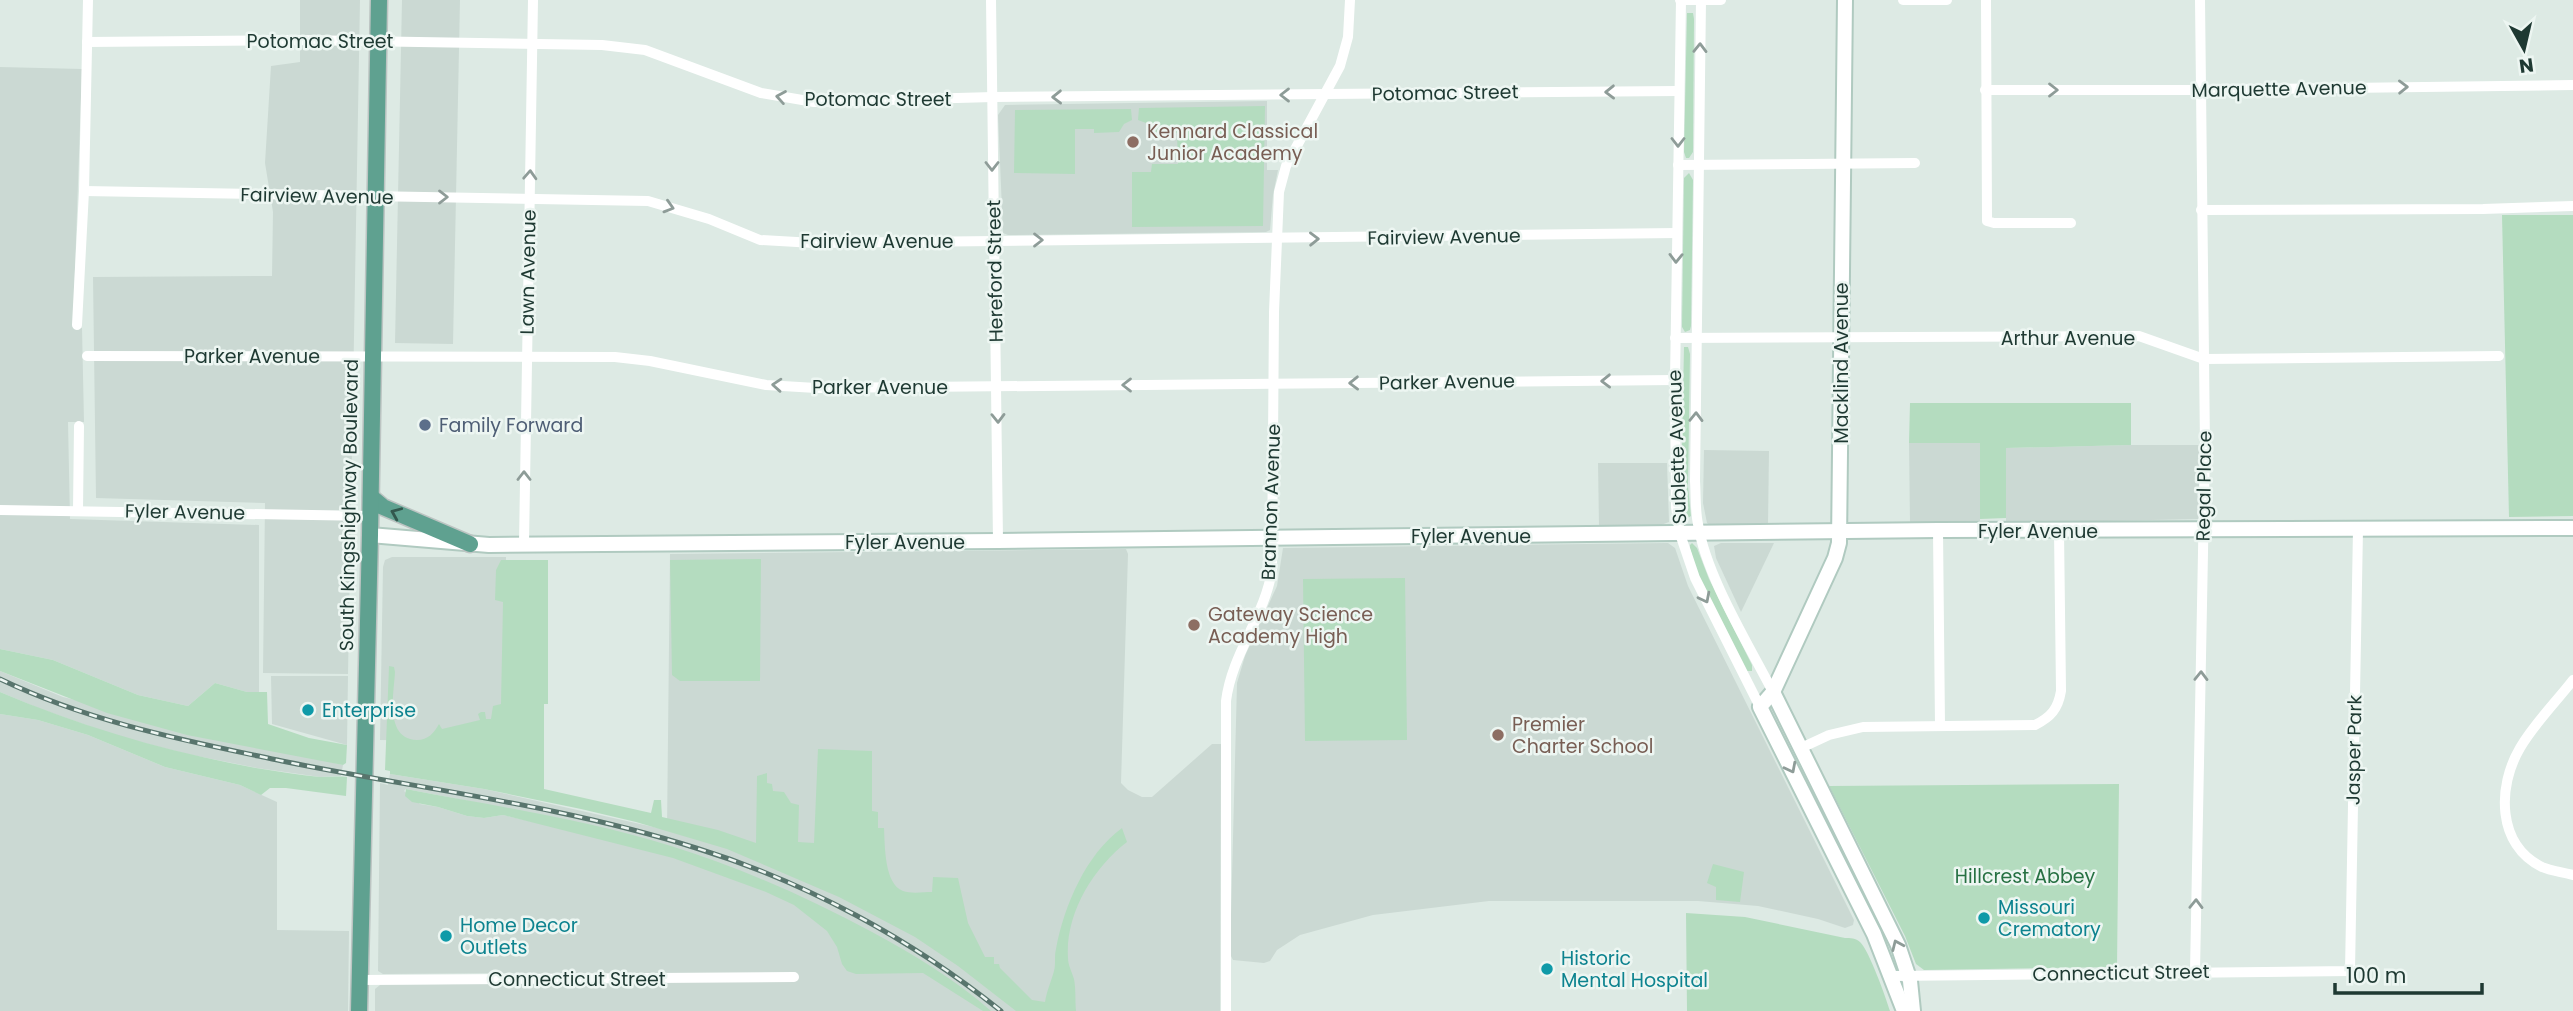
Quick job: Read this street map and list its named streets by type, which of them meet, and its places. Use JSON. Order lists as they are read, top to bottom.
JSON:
{
  "streets": {
    "main road": ["South Kingshighway Boulevard"],
    "street": [
      "Potomac Street",
      "Marquette Avenue",
      "Fairview Avenue",
      "Hereford Street",
      "Lawn Avenue",
      "Arthur Avenue",
      "Parker Avenue",
      "Macklind Avenue",
      "Sublette Avenue",
      "Regal Place",
      "Brannon Avenue",
      "Fyler Avenue",
      "Jasper Park",
      "Connecticut Street"
    ]
  },
  "crossings": [
    ["Potomac Street", "Hereford Street"],
    ["Potomac Street", "Lawn Avenue"],
    ["Potomac Street", "Sublette Avenue"],
    ["Potomac Street", "Brannon Avenue"],
    ["Potomac Street", "South Kingshighway Boulevard"],
    ["Marquette Avenue", "Regal Place"],
    ["Fairview Avenue", "Hereford Street"],
    ["Fairview Avenue", "Lawn Avenue"],
    ["Fairview Avenue", "Sublette Avenue"],
    ["Fairview Avenue", "Brannon Avenue"],
    ["Fairview Avenue", "South Kingshighway Boulevard"],
    ["Hereford Street", "Parker Avenue"],
    ["Hereford Street", "Fyler Avenue"],
    ["Lawn Avenue", "Parker Avenue"],
    ["Lawn Avenue", "Fyler Avenue"],
    ["Arthur Avenue", "Macklind Avenue"],
    ["Arthur Avenue", "Sublette Avenue"],
    ["Arthur Avenue", "Regal Place"],
    ["Parker Avenue", "Sublette Avenue"],
    ["Parker Avenue", "Brannon Avenue"],
    ["Parker Avenue", "South Kingshighway Boulevard"],
    ["Macklind Avenue", "Sublette Avenue"],
    ["Macklind Avenue", "Fyler Avenue"],
    ["Sublette Avenue", "Fyler Avenue"],
    ["Sublette Avenue", "Connecticut Street"],
    ["Regal Place", "Fyler Avenue"],
    ["Regal Place", "Connecticut Street"],
    ["Brannon Avenue", "Fyler Avenue"],
    ["South Kingshighway Boulevard", "Fyler Avenue"],
    ["South Kingshighway Boulevard", "Connecticut Street"],
    ["Fyler Avenue", "Jasper Park"],
    ["Jasper Park", "Connecticut Street"]
  ],
  "one_way": [
    "Potomac Street",
    "Marquette Avenue",
    "Fairview Avenue",
    "Hereford Street",
    "Lawn Avenue",
    "Parker Avenue",
    "Regal Place"
  ],
  "parks": ["Hillcrest Abbey"],
  "places": [
    "Kennard Classical Junior Academy",
    "Family Forward",
    "Gateway Science Academy High",
    "Enterprise",
    "Premier Charter School",
    "Missouri Crematory",
    "Home Decor Outlets",
    "Historic Mental Hospital"
  ],
  "scale_bar": "100 m",
  "north": "bottom"
}
